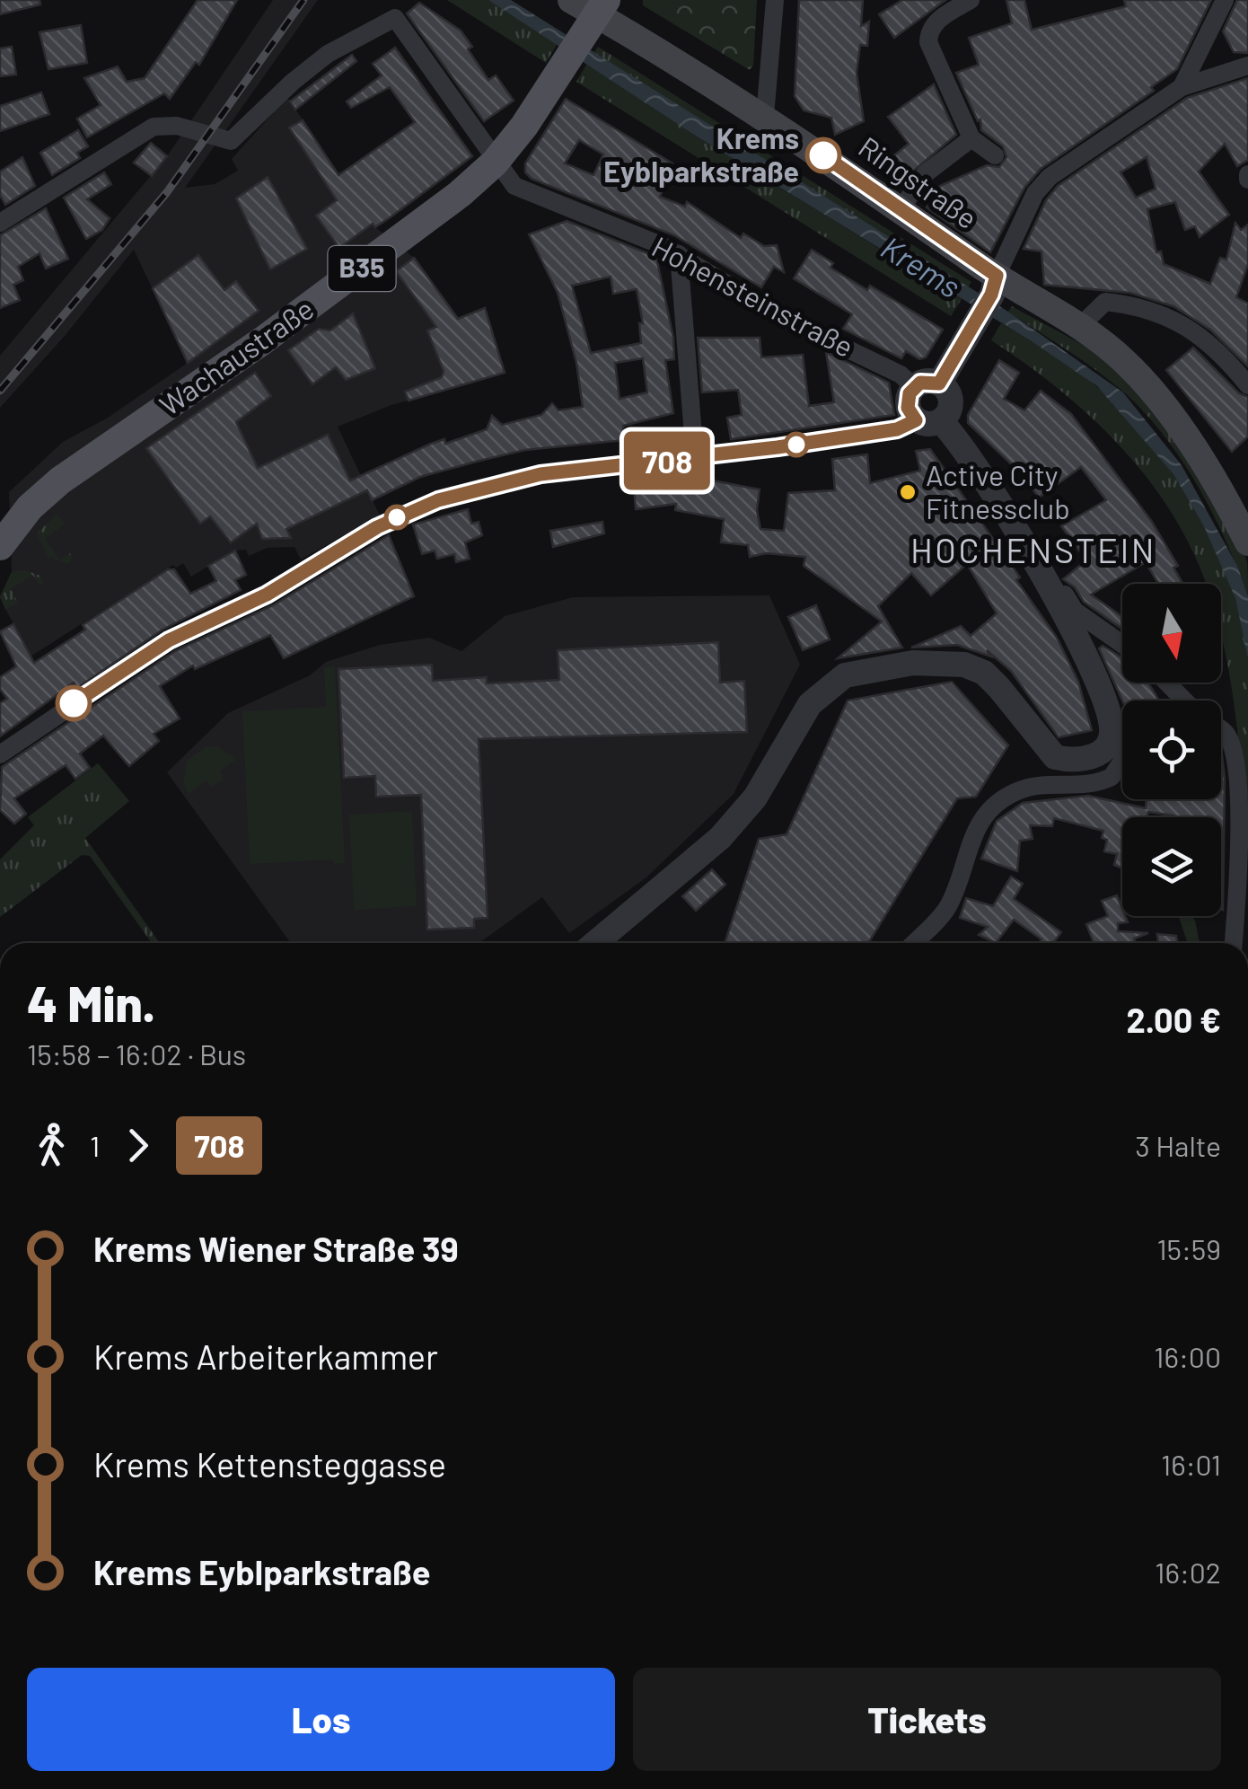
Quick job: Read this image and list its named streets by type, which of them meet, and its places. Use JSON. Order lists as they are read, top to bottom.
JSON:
{
  "streets": {
    "main road": ["Ringstraße", "B35", "Wachaustraße"],
    "street": ["Hohensteinstraße"]
  },
  "crossings": [
    ["Ringstraße", "Wachaustraße"],
    ["Hohensteinstraße", "Wachaustraße"]
  ],
  "districts": ["HOCHENSTEIN"],
  "water": ["Krems"],
  "places": ["Krems Eyblparkstraße", "Active City Fitnessclub"],
  "lines": ["bus line 708"],
  "north": "bottom",
  "page": {
    "on_map": "708",
    "heading": ["4 Min.", "15:58 – 16:02 · Bus", "2.00 €"],
    "legs": ["1", "708", "3 Halte"],
    "list": [
      {
        "name": "Krems Wiener Straße 39",
        "value": "15:59"
      },
      {
        "name": "Krems Arbeiterkammer",
        "value": "16:00"
      },
      {
        "name": "Krems Kettensteggasse",
        "value": "16:01"
      },
      {
        "name": "Krems Eyblparkstraße",
        "value": "16:02"
      }
    ],
    "buttons": ["Los", "Tickets"]
  }
}
